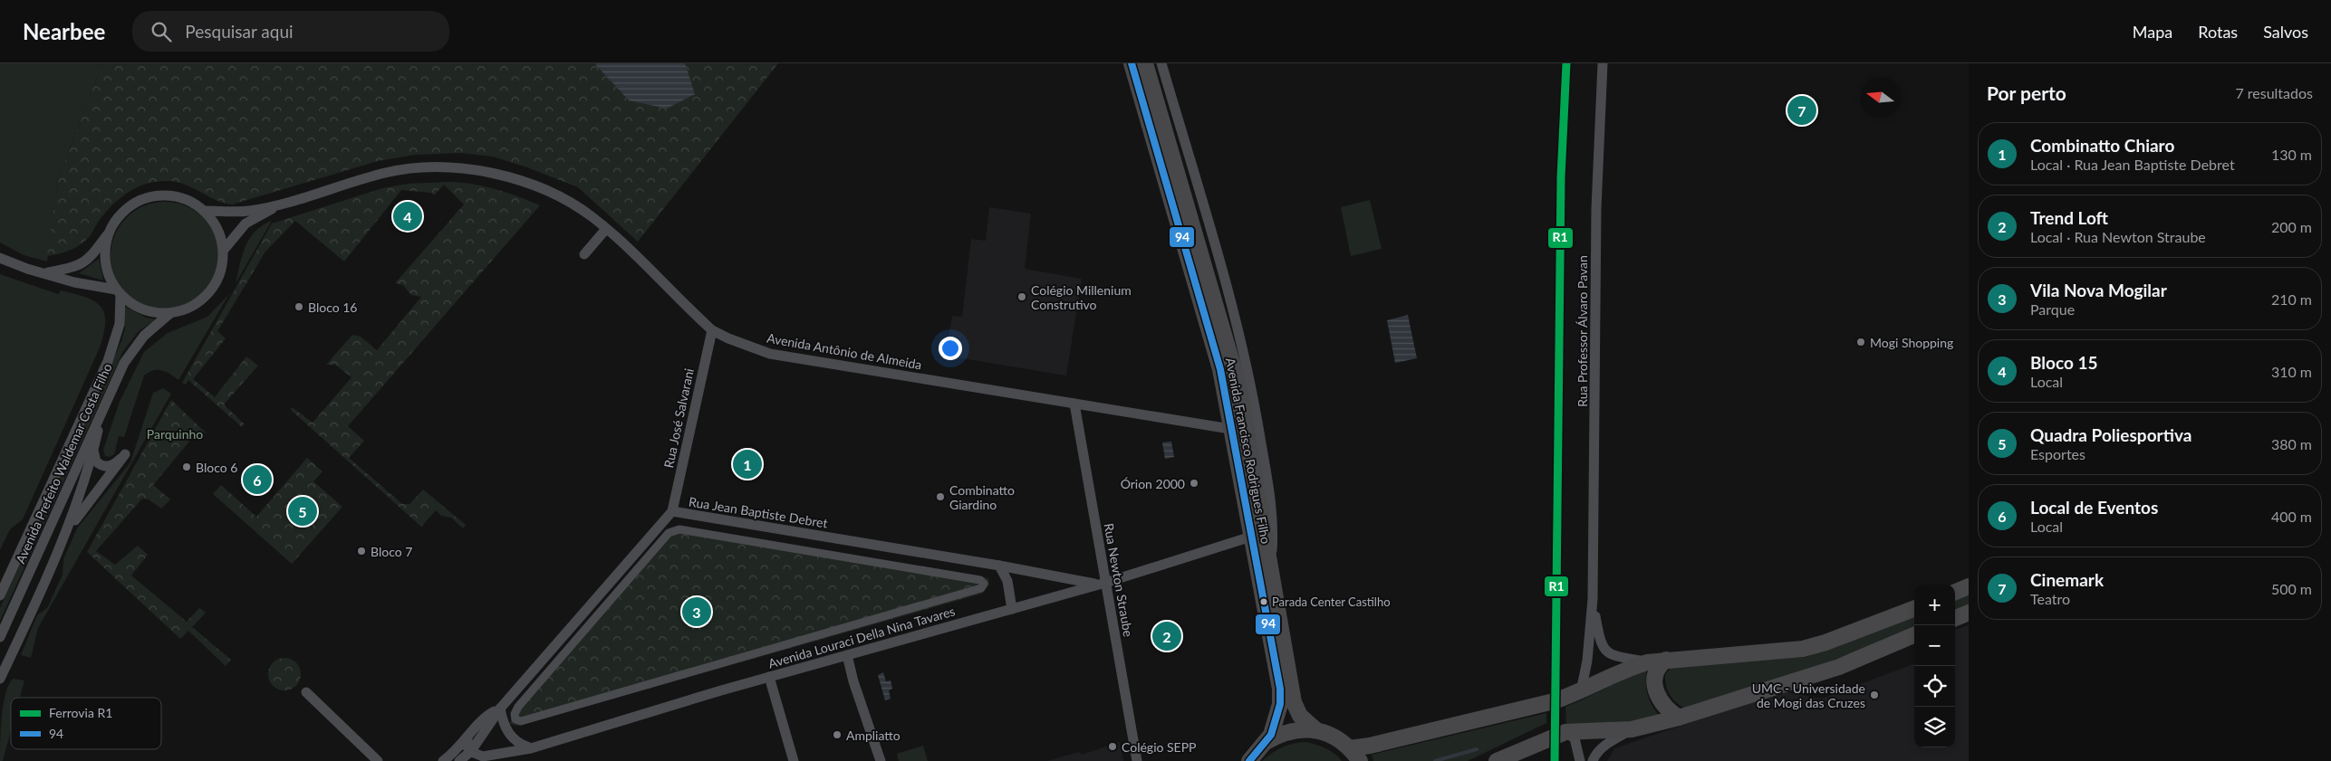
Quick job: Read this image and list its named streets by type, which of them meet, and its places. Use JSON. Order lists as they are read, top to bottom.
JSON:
{
  "streets": {
    "main road": ["Avenida Francisco Rodrigues Filho"],
    "street": [
      "Rua Professor Álvaro Pavan",
      "Avenida Antônio de Almeida",
      "Rua José Salvarani",
      "Avenida Prefeito Waldemar Costa Filho",
      "Rua Jean Baptiste Debret",
      "Rua Newton Straube",
      "Avenida Louraci Della Nina Tavares"
    ]
  },
  "crossings": [
    ["Avenida Antônio de Almeida", "Rua José Salvarani"],
    ["Avenida Antônio de Almeida", "Avenida Francisco Rodrigues Filho"],
    ["Avenida Antônio de Almeida", "Avenida Prefeito Waldemar Costa Filho"],
    ["Avenida Antônio de Almeida", "Rua Newton Straube"],
    ["Rua José Salvarani", "Rua Jean Baptiste Debret"],
    ["Avenida Francisco Rodrigues Filho", "Avenida Louraci Della Nina Tavares"],
    ["Rua Jean Baptiste Debret", "Rua Newton Straube"],
    ["Rua Jean Baptiste Debret", "Avenida Louraci Della Nina Tavares"],
    ["Rua Newton Straube", "Avenida Louraci Della Nina Tavares"]
  ],
  "parks": ["Parquinho"],
  "places": [
    "Colégio Millenium Construtivo",
    "Bloco 16",
    "Mogi Shopping",
    "Bloco 6",
    "Órion 2000",
    "Combinatto Giardino",
    "Bloco 7",
    "Parada Center Castilho",
    "UMC - Universidade de Mogi das Cruzes",
    "Ampliatto",
    "Colégio SEPP"
  ],
  "lines": ["rail line R1", "transit line 94"],
  "legend": ["Ferrovia R1", "94"],
  "north": "left",
  "page": {
    "header": "Nearbee",
    "search": "Pesquisar aqui",
    "nav": ["Mapa", "Rotas", "Salvos"],
    "heading": ["Por perto", "7 resultados"],
    "pins": [
      "7",
      "4",
      "1",
      "6",
      "5",
      "3",
      "2"
    ],
    "list": [
      {
        "mark": "1",
        "name": "Combinatto Chiaro",
        "note": "Local · Rua Jean Baptiste Debret",
        "value": "130 m"
      },
      {
        "mark": "2",
        "name": "Trend Loft",
        "note": "Local · Rua Newton Straube",
        "value": "200 m"
      },
      {
        "mark": "3",
        "name": "Vila Nova Mogilar",
        "note": "Parque",
        "value": "210 m"
      },
      {
        "mark": "4",
        "name": "Bloco 15",
        "note": "Local",
        "value": "310 m"
      },
      {
        "mark": "5",
        "name": "Quadra Poliesportiva",
        "note": "Esportes",
        "value": "380 m"
      },
      {
        "mark": "6",
        "name": "Local de Eventos",
        "note": "Local",
        "value": "400 m"
      },
      {
        "mark": "7",
        "name": "Cinemark",
        "note": "Teatro",
        "value": "500 m"
      }
    ],
    "map_buttons": ["+", "−"]
  }
}
